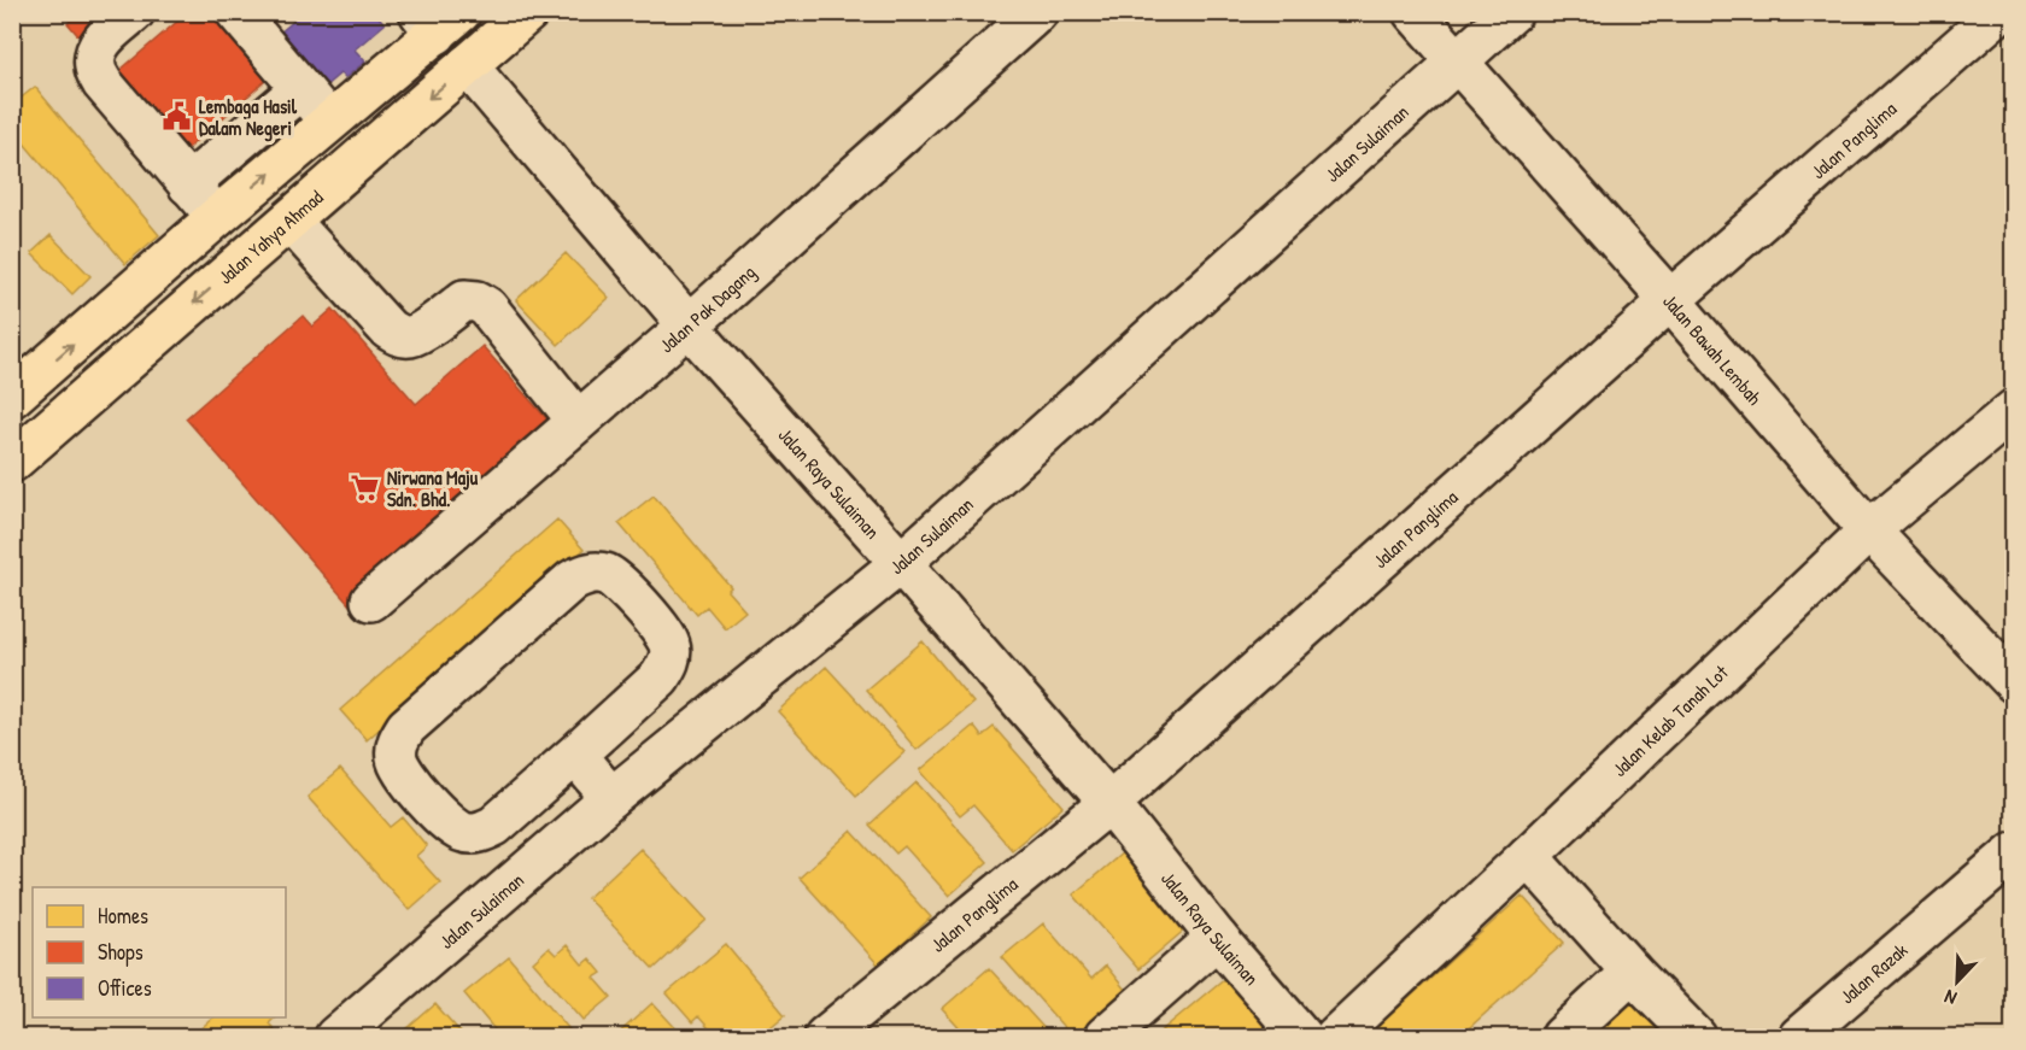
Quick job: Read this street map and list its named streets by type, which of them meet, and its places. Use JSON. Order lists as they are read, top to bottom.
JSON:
{
  "streets": {
    "main road": ["Jalan Yahya Ahmad"],
    "street": [
      "Jalan Panglima",
      "Jalan Sulaiman",
      "Jalan Pak Dagang",
      "Jalan Bawah Lembah",
      "Jalan Raya Sulaiman",
      "Jalan Kelab Tanah Lot",
      "Jalan Razak"
    ]
  },
  "crossings": [
    ["Jalan Panglima", "Jalan Bawah Lembah"],
    ["Jalan Panglima", "Jalan Raya Sulaiman"],
    ["Jalan Sulaiman", "Jalan Bawah Lembah"],
    ["Jalan Sulaiman", "Jalan Raya Sulaiman"],
    ["Jalan Yahya Ahmad", "Jalan Raya Sulaiman"],
    ["Jalan Pak Dagang", "Jalan Raya Sulaiman"],
    ["Jalan Bawah Lembah", "Jalan Kelab Tanah Lot"]
  ],
  "places": {
    "public building": ["Lembaga Hasil Dalam Negeri"],
    "supermarket": ["Nirwana Maju Sdn. Bhd."]
  },
  "legend": ["Homes", "Shops", "Offices"],
  "north": "bottom left"
}
